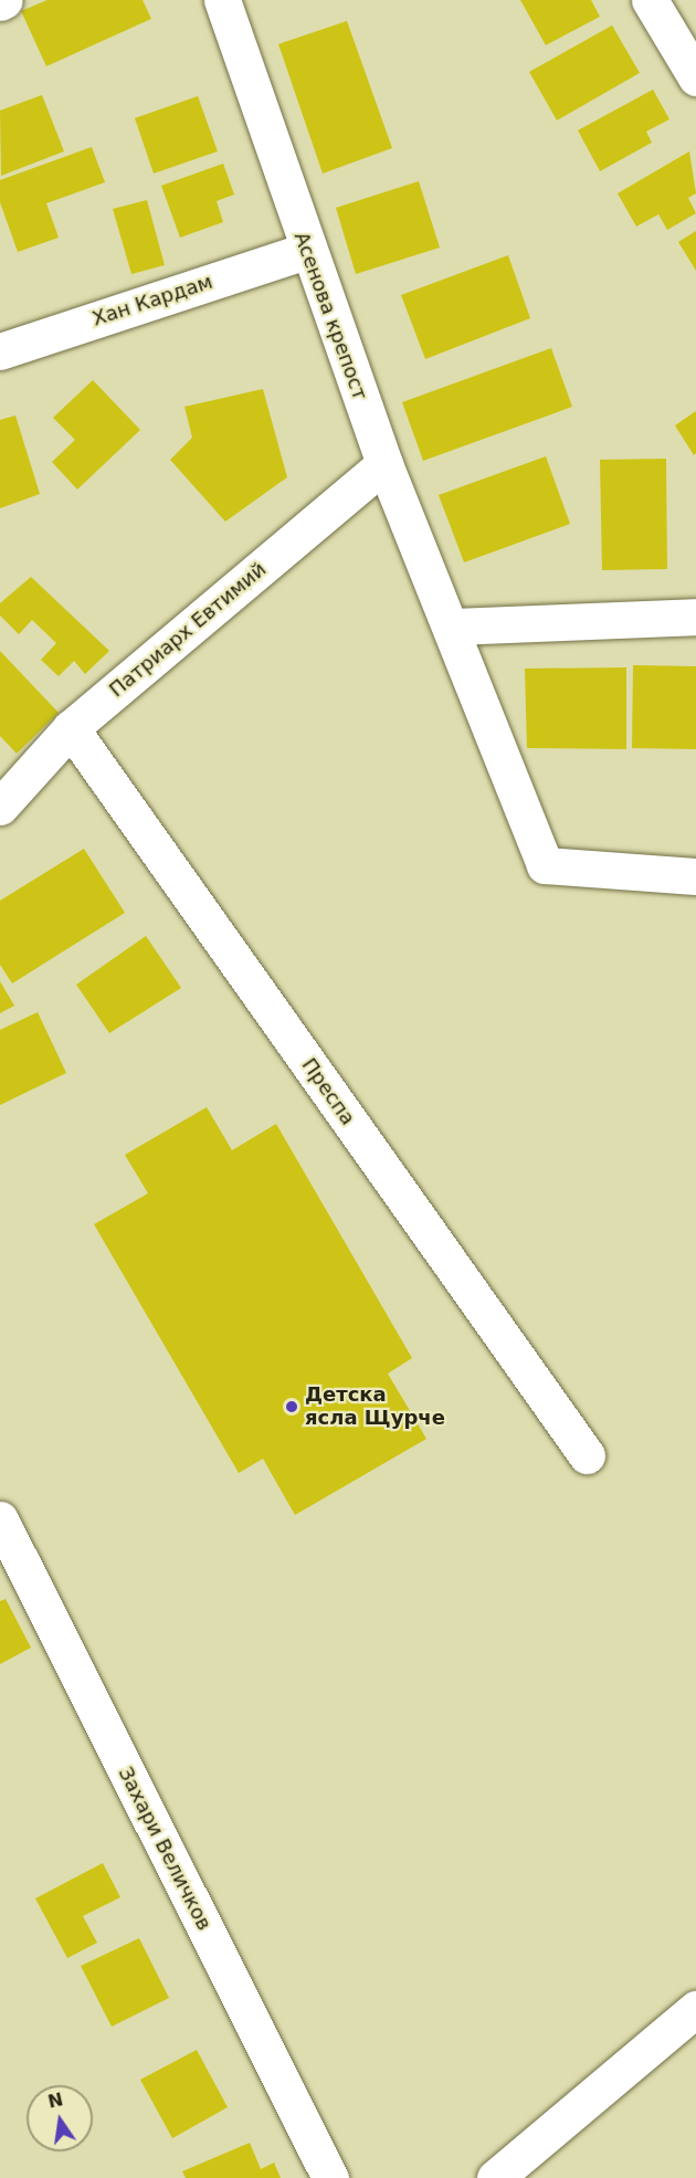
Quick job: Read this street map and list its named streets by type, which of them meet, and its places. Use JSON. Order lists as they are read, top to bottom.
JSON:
{
  "streets": {
    "street": [
      "Хан Кардам",
      "Асенова крепост",
      "Патриарх Евтимий",
      "Преспа",
      "Захари Величков"
    ]
  },
  "crossings": [
    ["Хан Кардам", "Асенова крепост"],
    ["Асенова крепост", "Патриарх Евтимий"],
    ["Патриарх Евтимий", "Преспа"]
  ],
  "places": ["Детска ясла Щурче"],
  "north": "top"
}
